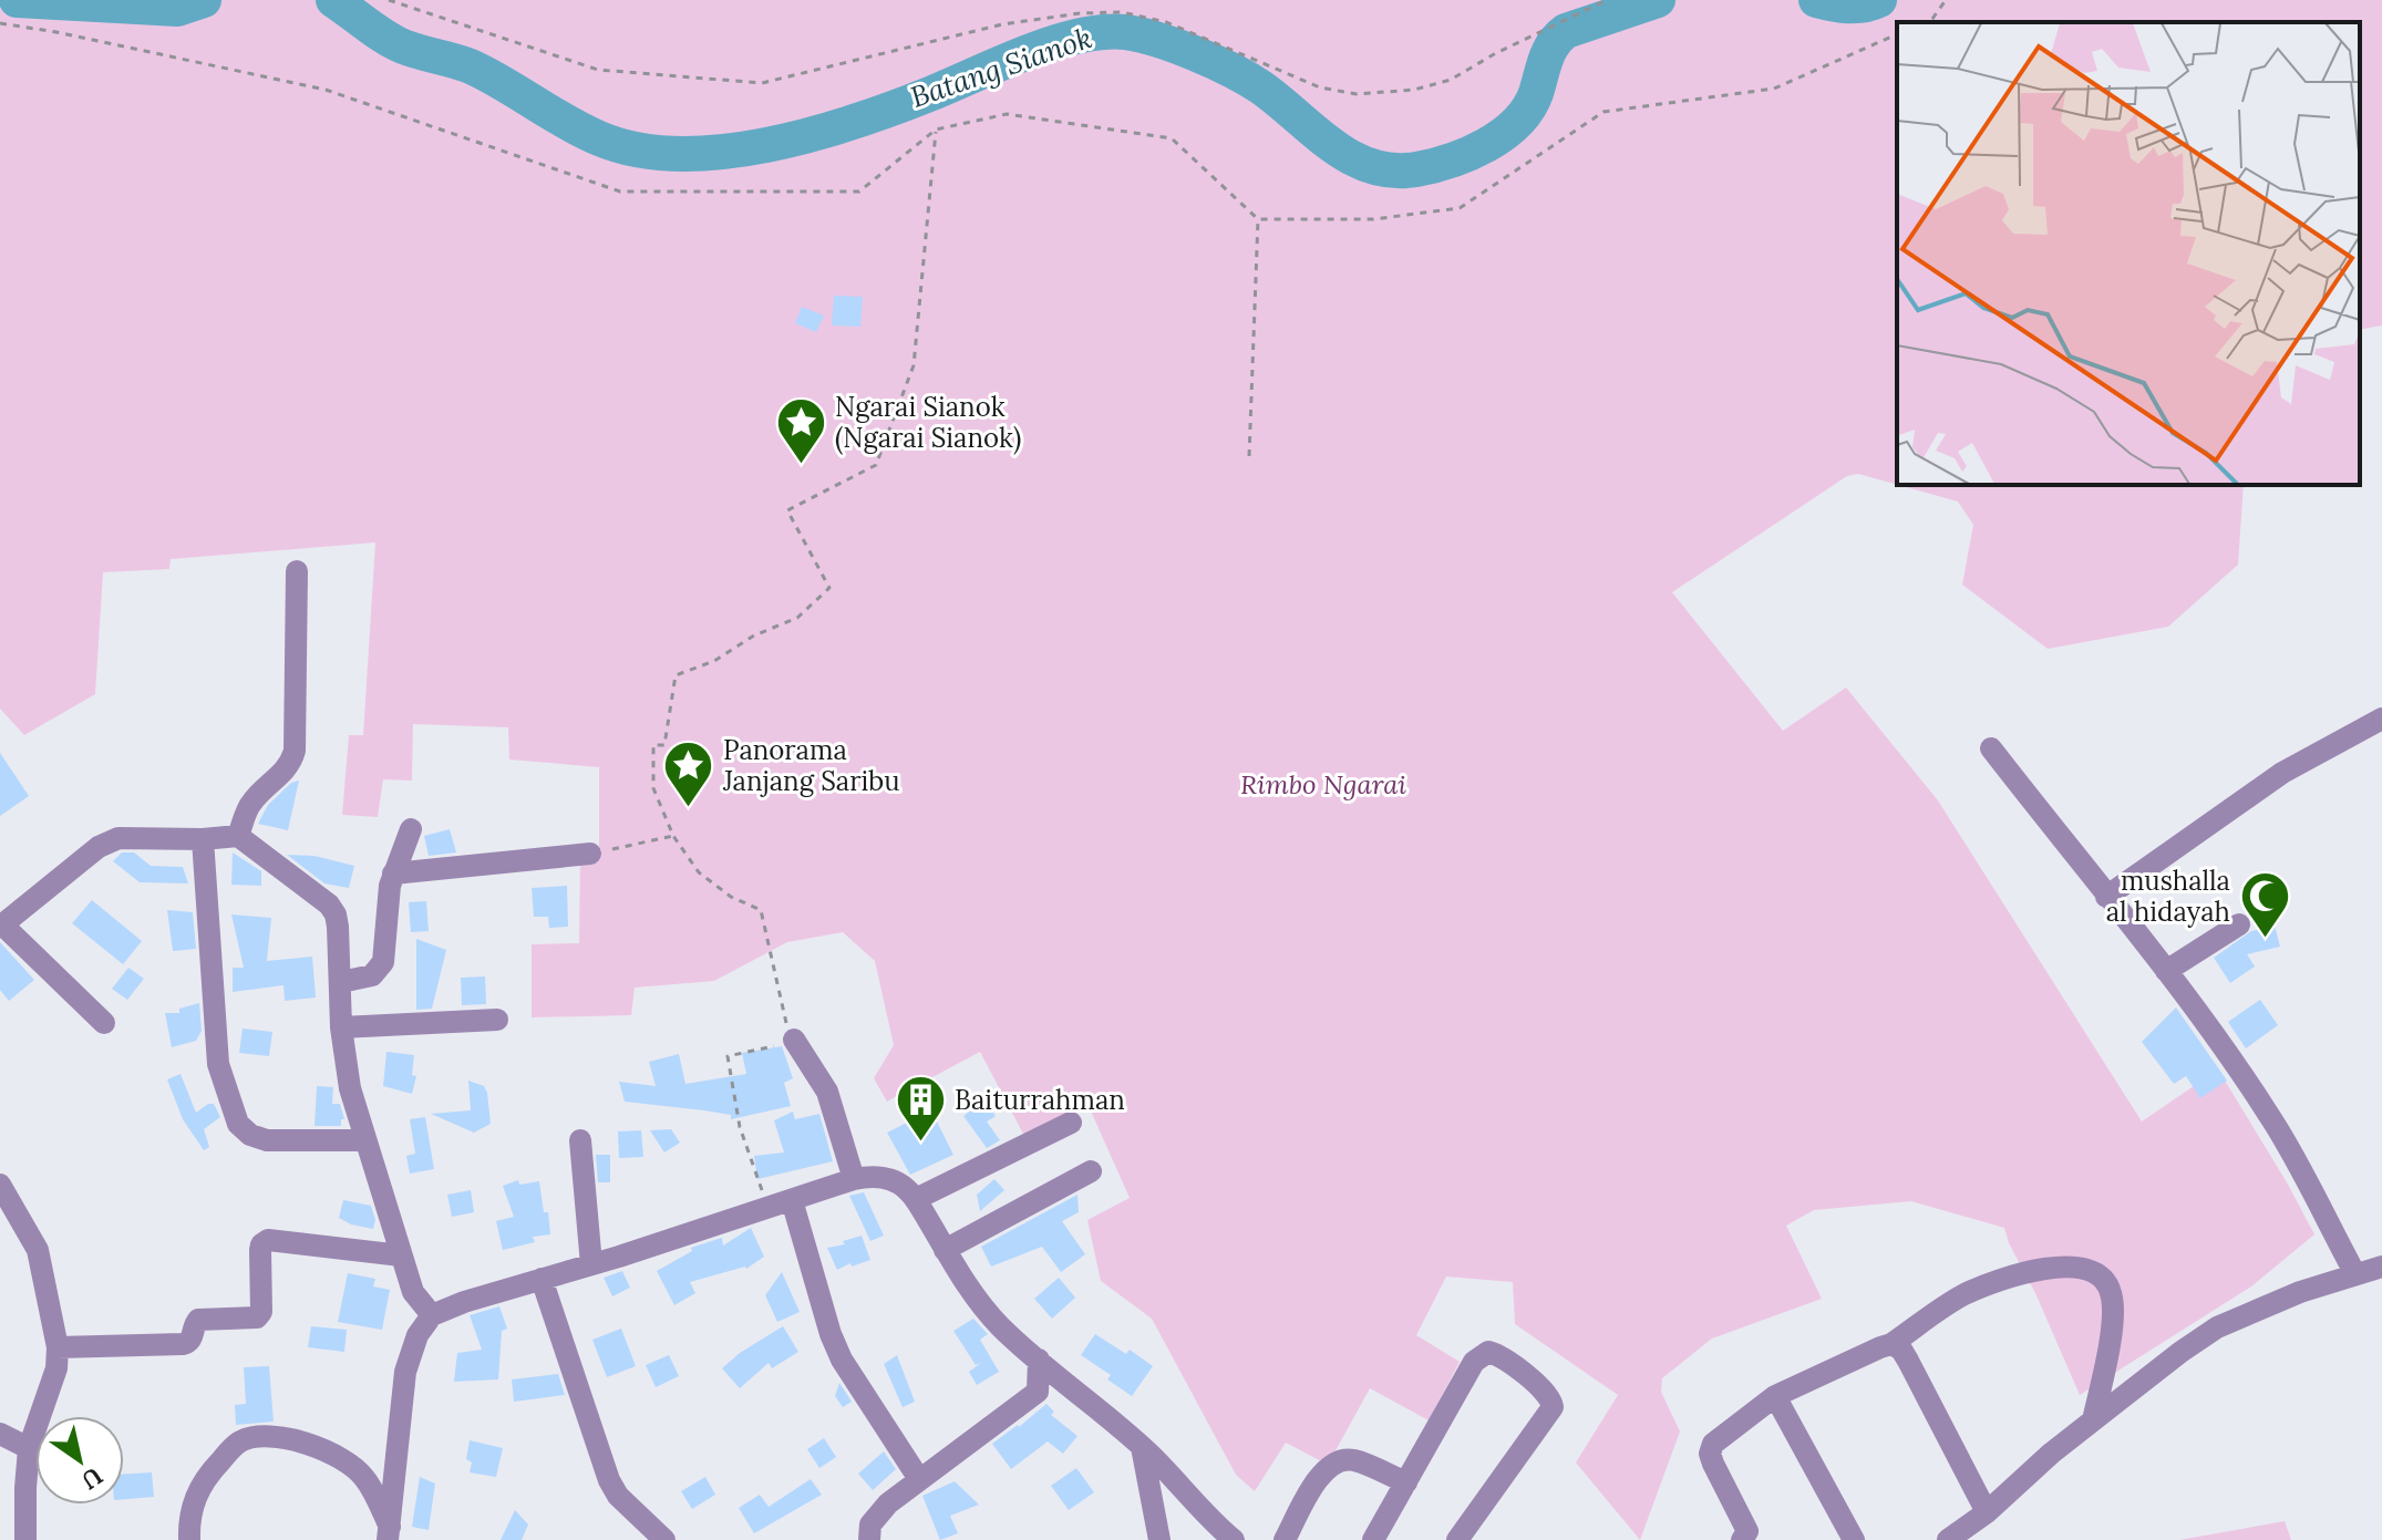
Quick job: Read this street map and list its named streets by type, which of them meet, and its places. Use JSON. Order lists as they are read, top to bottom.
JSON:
{
  "water": ["Batang Sianok"],
  "parks": ["Rimbo Ngarai"],
  "places": {
    "place": ["Ngarai Sianok (Ngarai Sianok)", "Panorama Janjang Saribu"],
    "mosque": ["mushalla al hidayah"],
    "building": ["Baiturrahman"]
  },
  "north": "bottom right"
}
